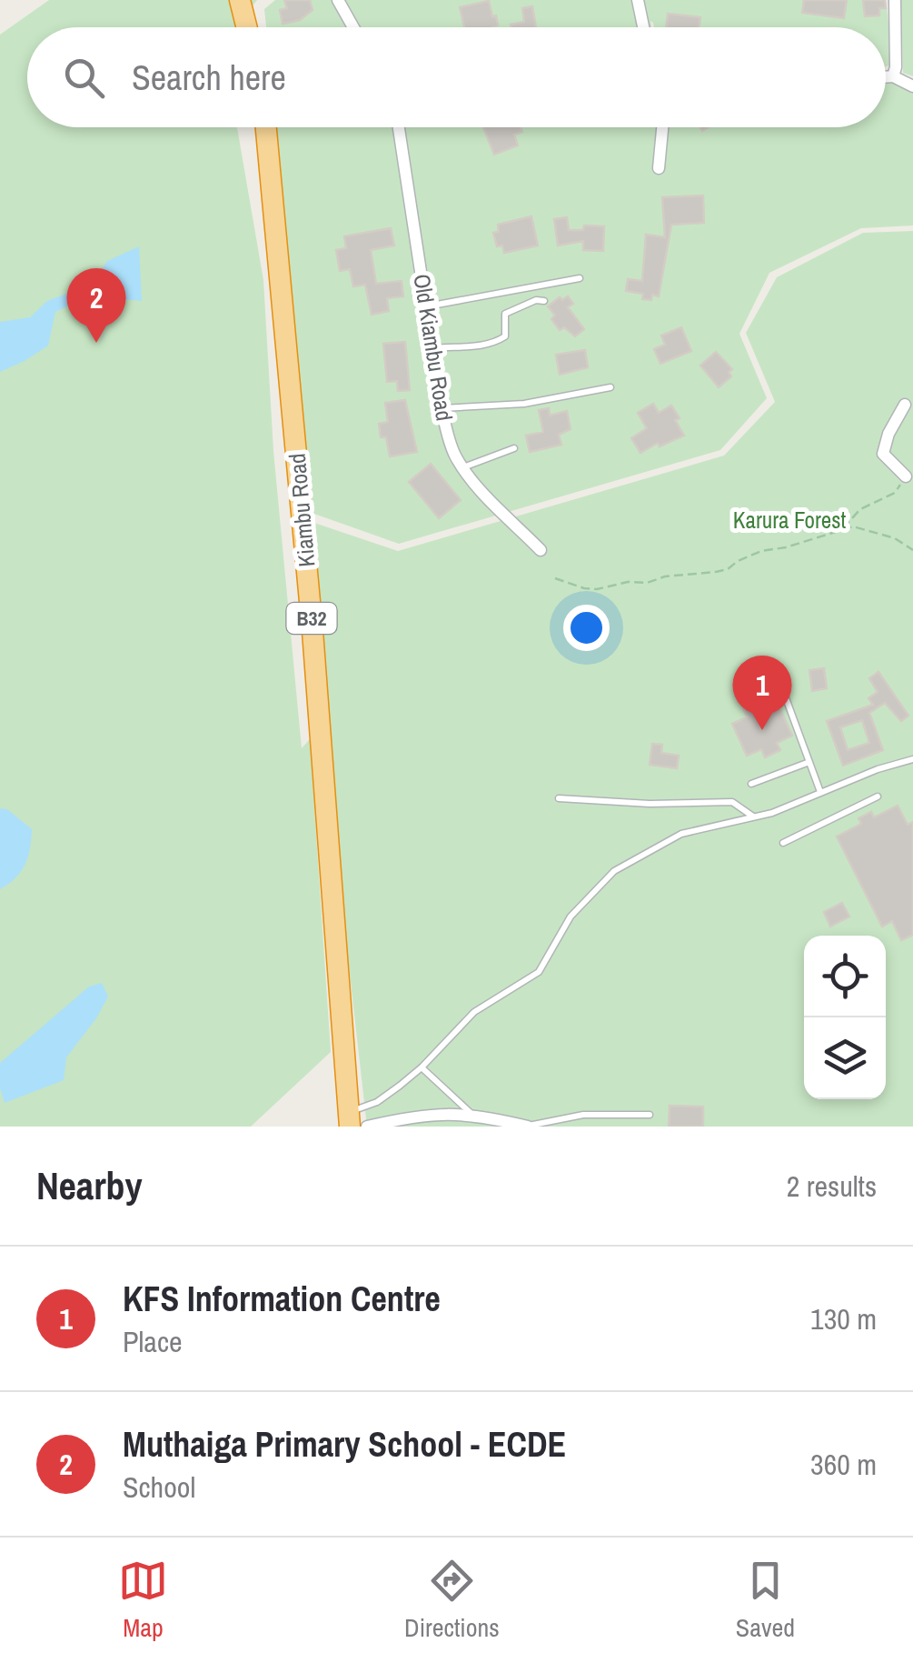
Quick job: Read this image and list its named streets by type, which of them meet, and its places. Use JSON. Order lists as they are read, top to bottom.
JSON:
{
  "streets": {
    "highway": ["Kiambu Road", "B32"],
    "street": ["Old Kiambu Road"]
  },
  "parks": ["Karura Forest"],
  "page": {
    "search": "Search here",
    "pins": ["2", "1"],
    "heading": ["Nearby", "2 results"],
    "list": [
      {
        "mark": "1",
        "name": "KFS Information Centre",
        "note": "Place",
        "value": "130 m"
      },
      {
        "mark": "2",
        "name": "Muthaiga Primary School - ECDE",
        "note": "School",
        "value": "360 m"
      }
    ],
    "nav": ["Map", "Directions", "Saved"]
  }
}
